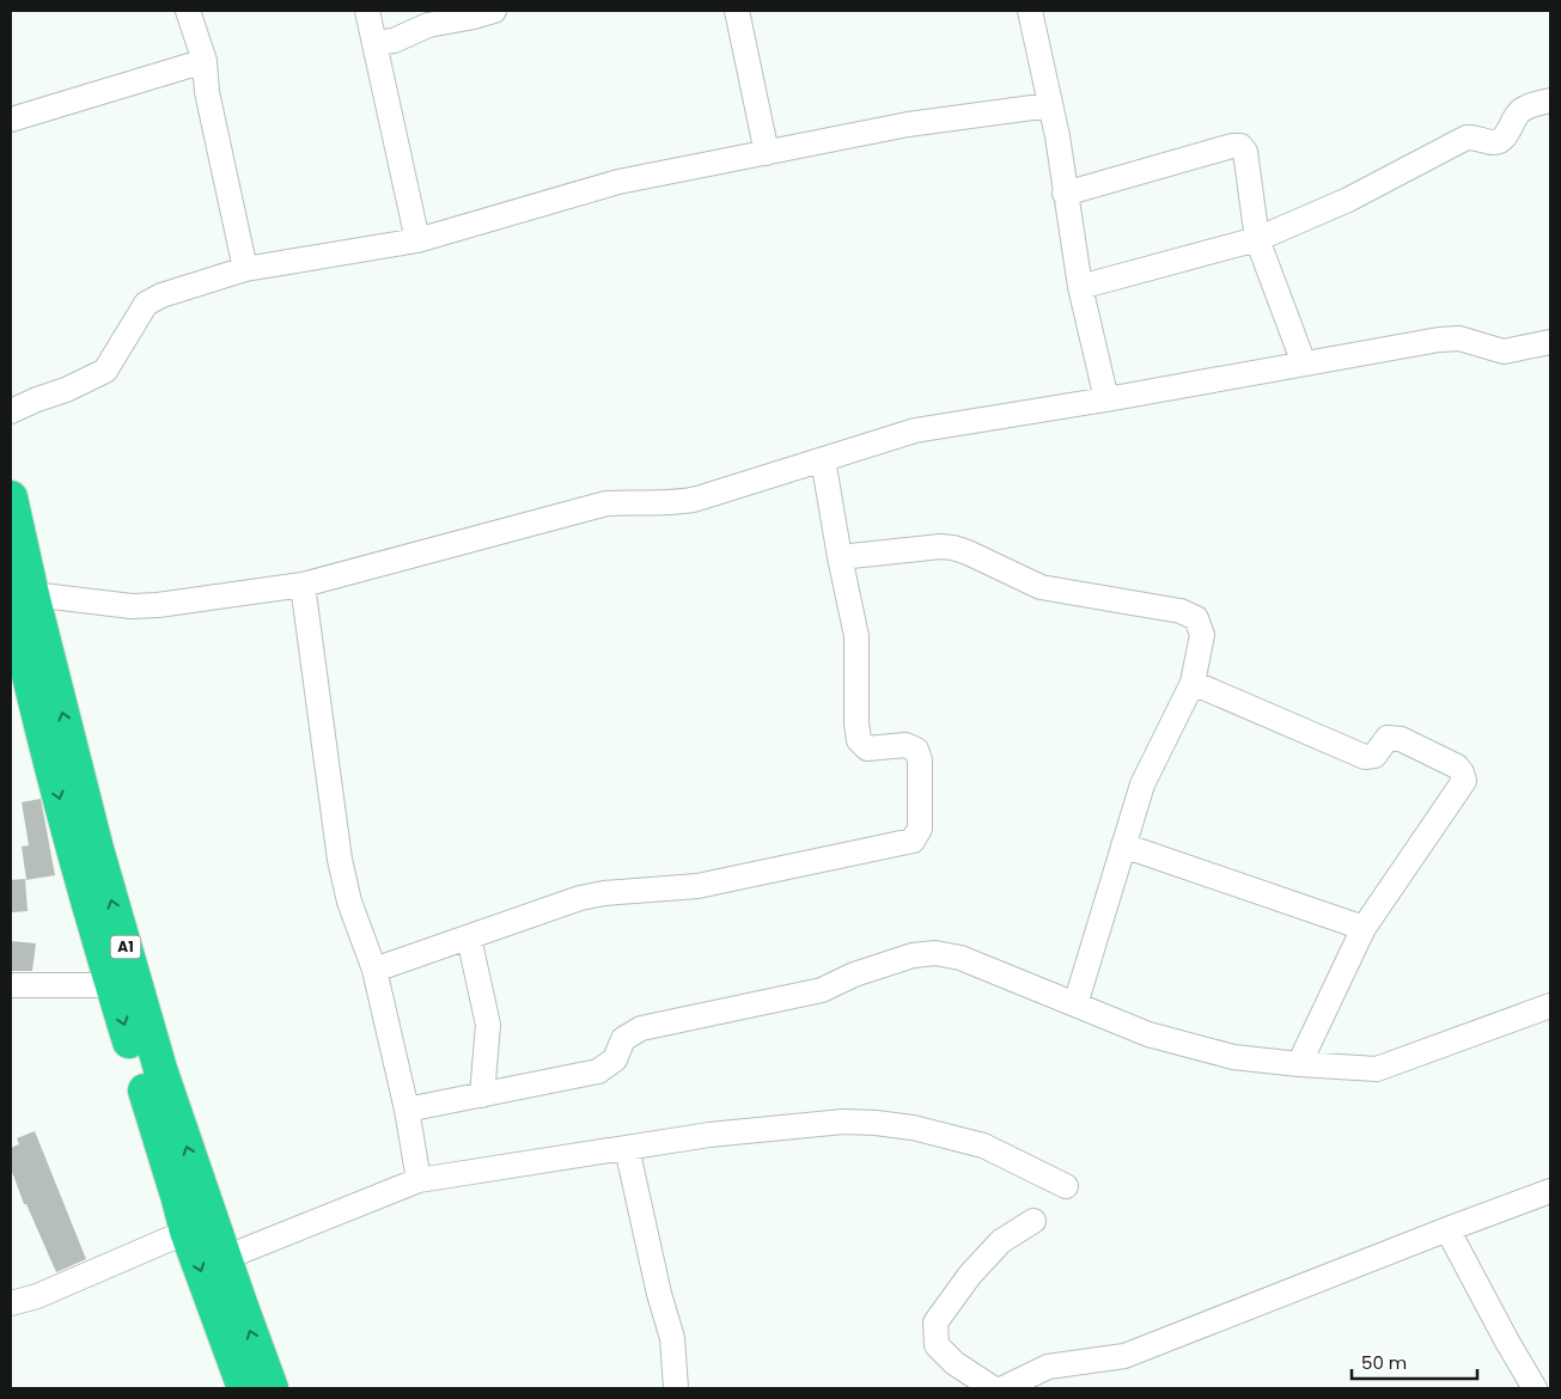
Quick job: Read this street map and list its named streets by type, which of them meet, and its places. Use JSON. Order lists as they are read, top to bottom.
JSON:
{
  "streets": {
    "highway": ["A1"]
  },
  "scale_bar": "50 m"
}
